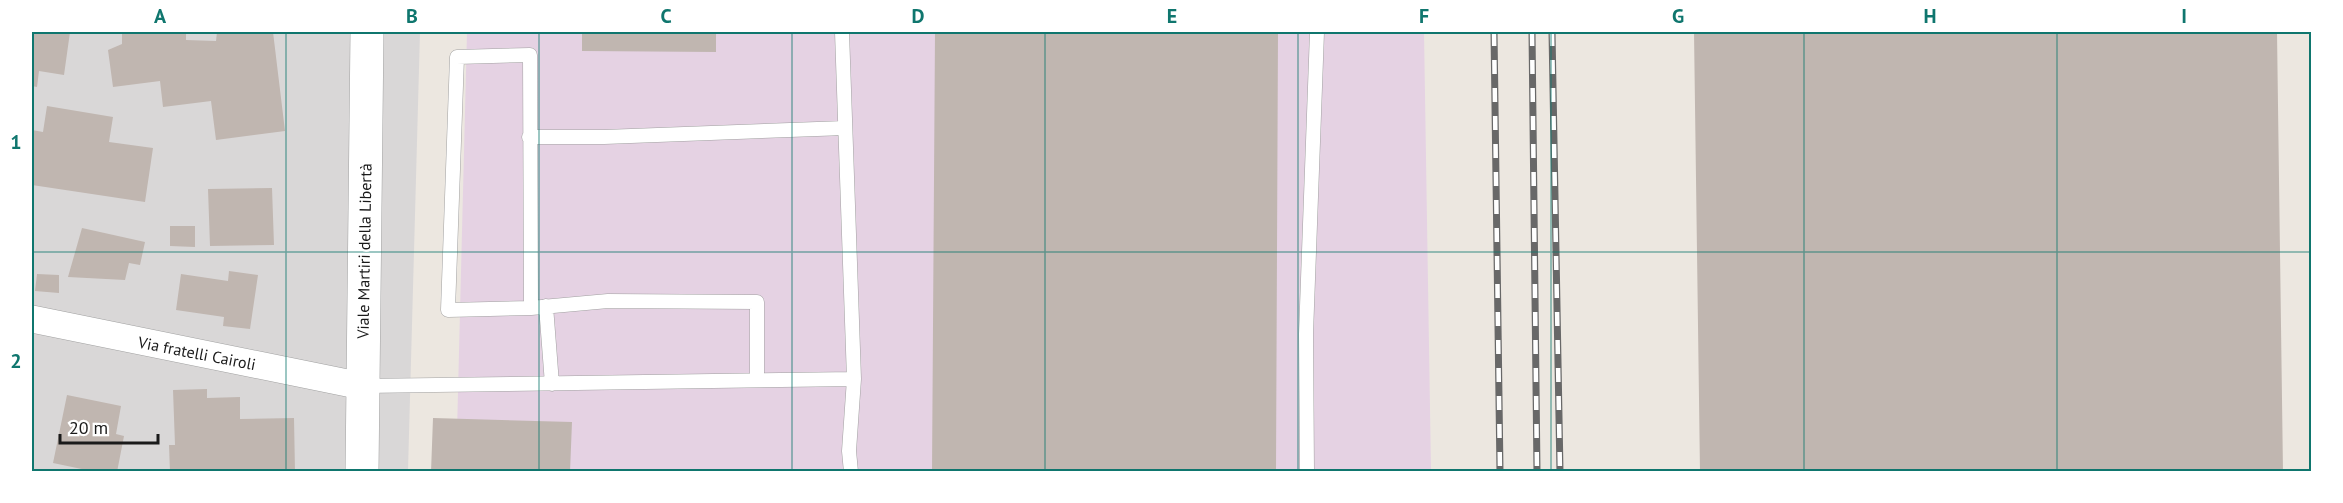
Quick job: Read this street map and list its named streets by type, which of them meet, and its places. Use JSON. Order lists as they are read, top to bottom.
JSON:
{
  "streets": {
    "street": ["Viale Martiri della Libertà", "Via fratelli Cairoli"]
  },
  "crossings": [
    ["Viale Martiri della Libertà", "Via fratelli Cairoli"]
  ],
  "scale_bar": "20 m",
  "grid": {
    "columns": [
      "A",
      "B",
      "C",
      "D",
      "E",
      "F",
      "G",
      "H",
      "I"
    ],
    "rows": ["1", "2"]
  }
}
